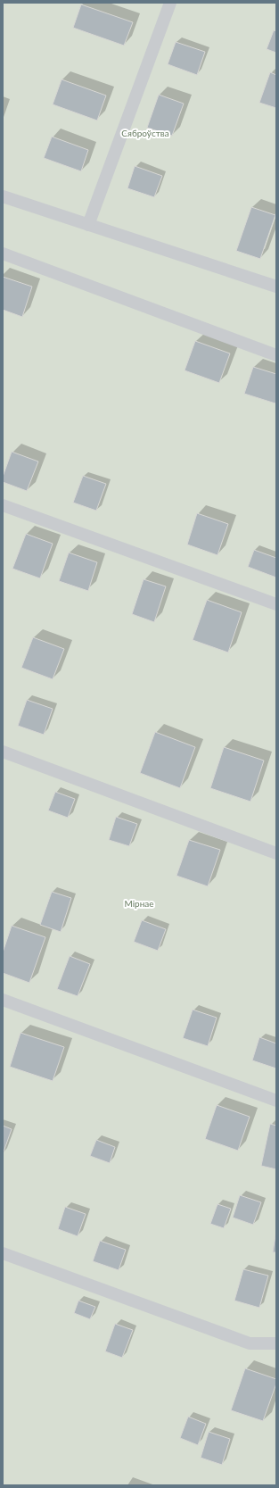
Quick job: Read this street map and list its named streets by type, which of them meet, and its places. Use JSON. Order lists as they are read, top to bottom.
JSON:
{
  "parks": ["Сяброўства", "Мірнае"]
}
